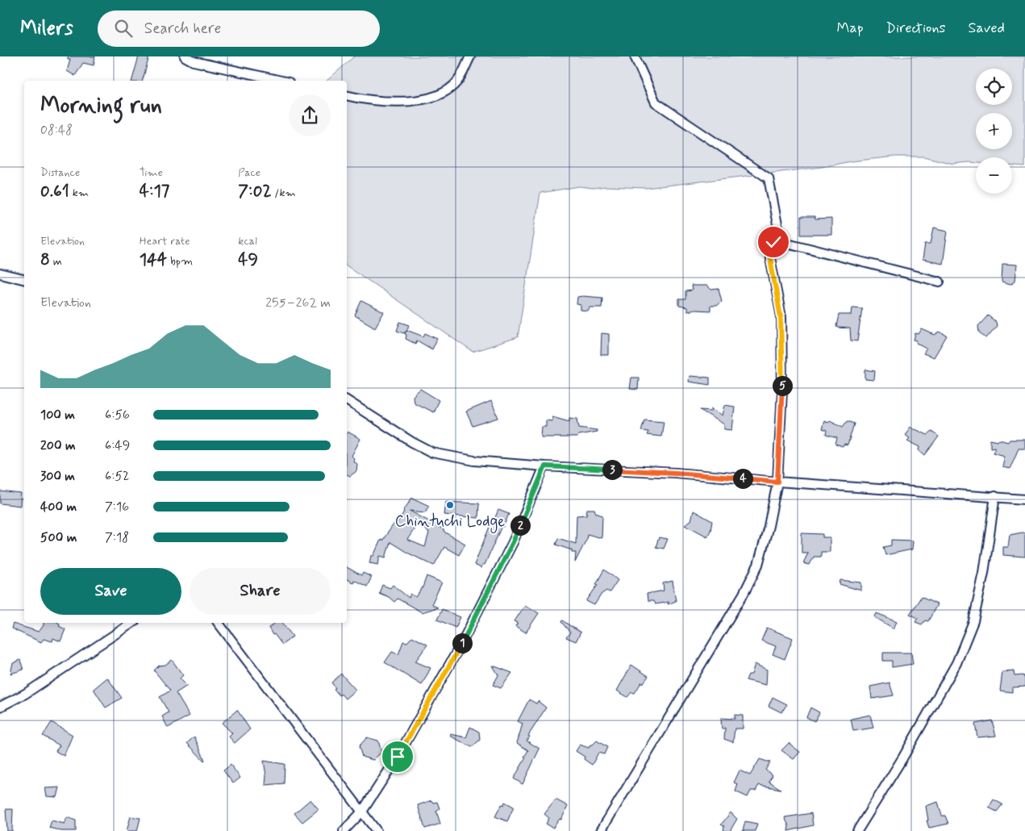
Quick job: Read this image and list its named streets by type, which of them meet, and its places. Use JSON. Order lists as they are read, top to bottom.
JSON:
{
  "places": ["Chintuchi Lodge"],
  "page": {
    "header": "Milers",
    "search": "Search here",
    "nav": ["Map", "Directions", "Saved"],
    "map_buttons": ["+", "−"],
    "heading": ["Morning run", "08:48"],
    "stats": [
      ["Distance", "0.61 km"],
      ["Time", "4:17"],
      ["Pace", "7:02 /km"],
      ["Elevation", "8 m"],
      ["Heart rate", "144 bpm"],
      ["kcal", "49"]
    ],
    "chart": ["Elevation", "255–262 m"],
    "pins": [
      "5",
      "3",
      "4",
      "2",
      "1"
    ],
    "list": [
      {
        "name": "100 m",
        "note": "6:56"
      },
      {
        "name": "200 m",
        "note": "6:49"
      },
      {
        "name": "300 m",
        "note": "6:52"
      },
      {
        "name": "400 m",
        "note": "7:16"
      },
      {
        "name": "500 m",
        "note": "7:18"
      }
    ],
    "buttons": ["Save", "Share"]
  }
}
